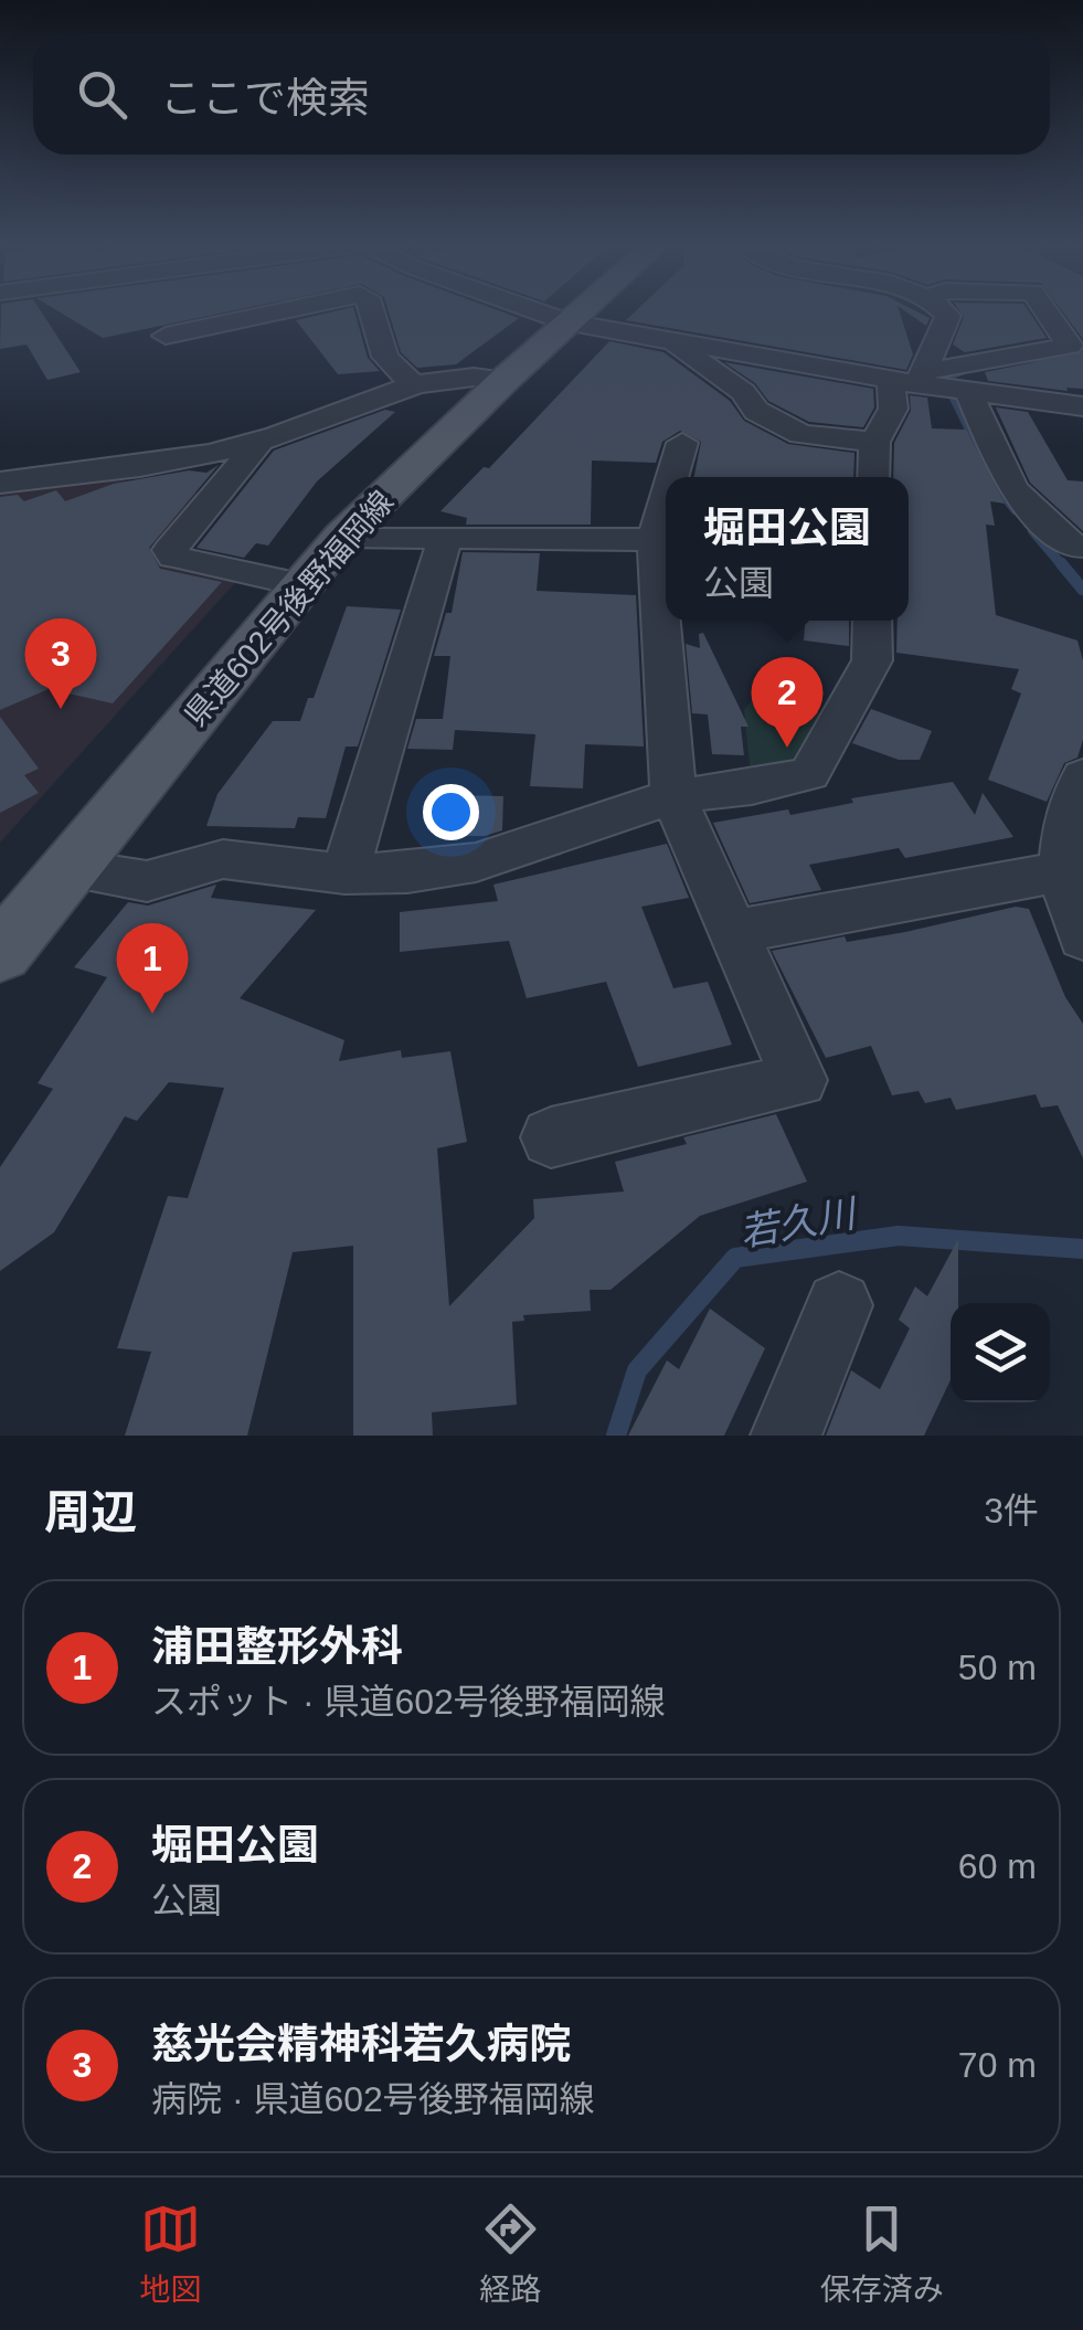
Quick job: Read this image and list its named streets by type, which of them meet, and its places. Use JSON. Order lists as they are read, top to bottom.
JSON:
{
  "streets": {
    "main road": ["県道602号後野福岡線"]
  },
  "water": ["若久川"],
  "page": {
    "search": "ここで検索",
    "popup": ["堀田公園", "公園"],
    "pins": ["3", "2", "1"],
    "heading": ["周辺", "3件"],
    "list": [
      {
        "mark": "1",
        "name": "浦田整形外科",
        "note": "スポット · 県道602号後野福岡線",
        "value": "50 m"
      },
      {
        "mark": "2",
        "name": "堀田公園",
        "note": "公園",
        "value": "60 m"
      },
      {
        "mark": "3",
        "name": "慈光会精神科若久病院",
        "note": "病院 · 県道602号後野福岡線",
        "value": "70 m"
      }
    ],
    "nav": ["地図", "経路", "保存済み"]
  }
}
